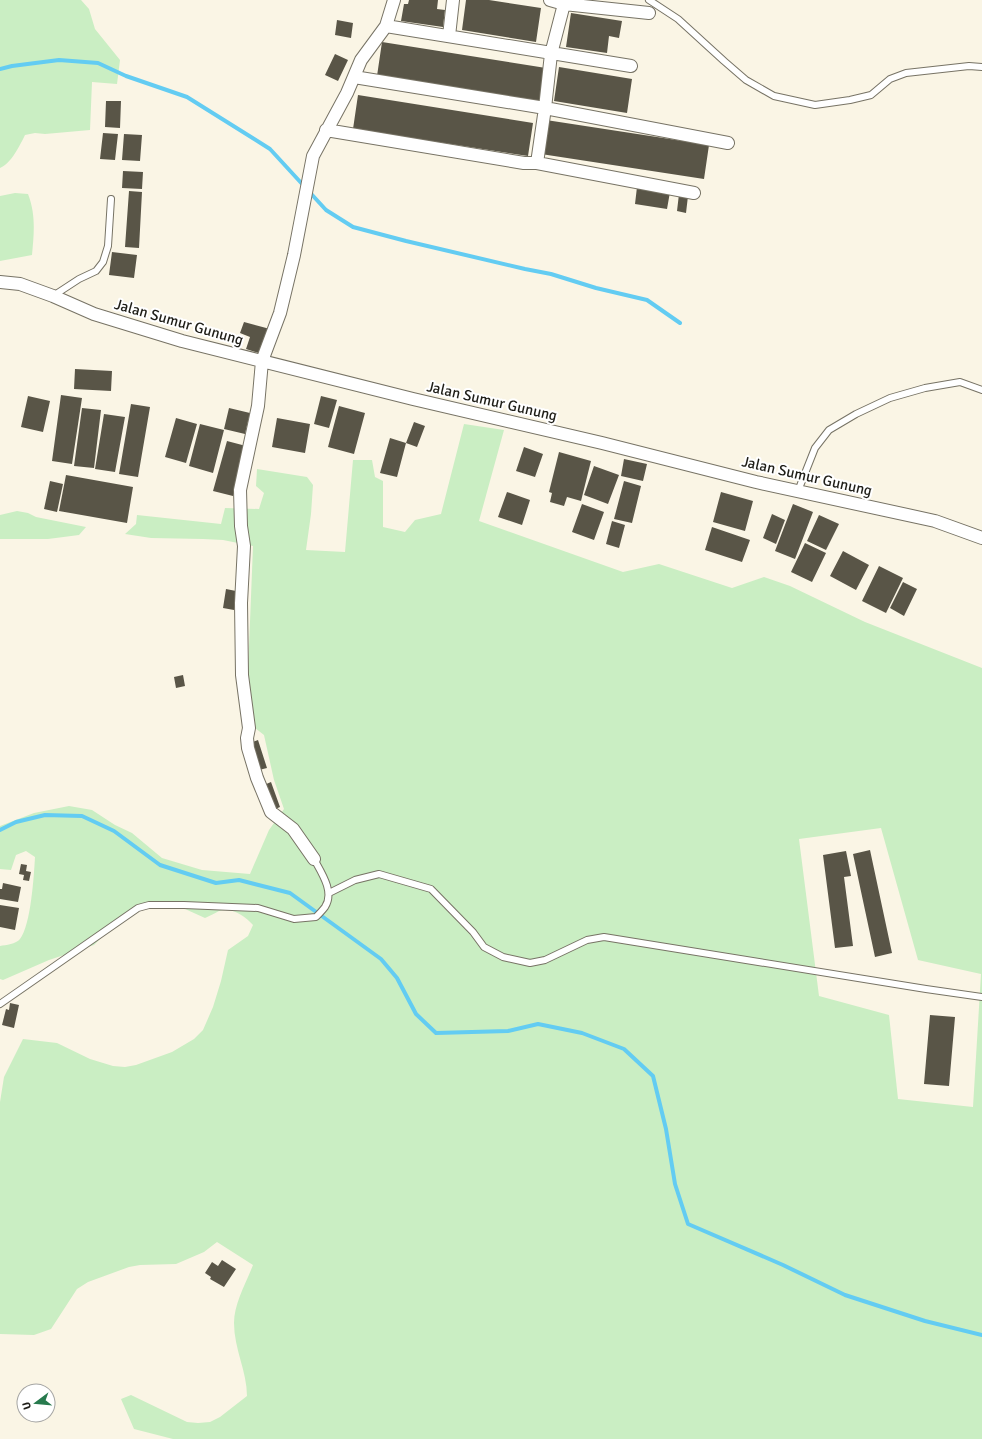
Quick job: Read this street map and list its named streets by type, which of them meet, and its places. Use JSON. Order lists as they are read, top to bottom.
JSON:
{
  "streets": {
    "street": ["Jalan Sumur Gunung"]
  },
  "north": "left"
}
